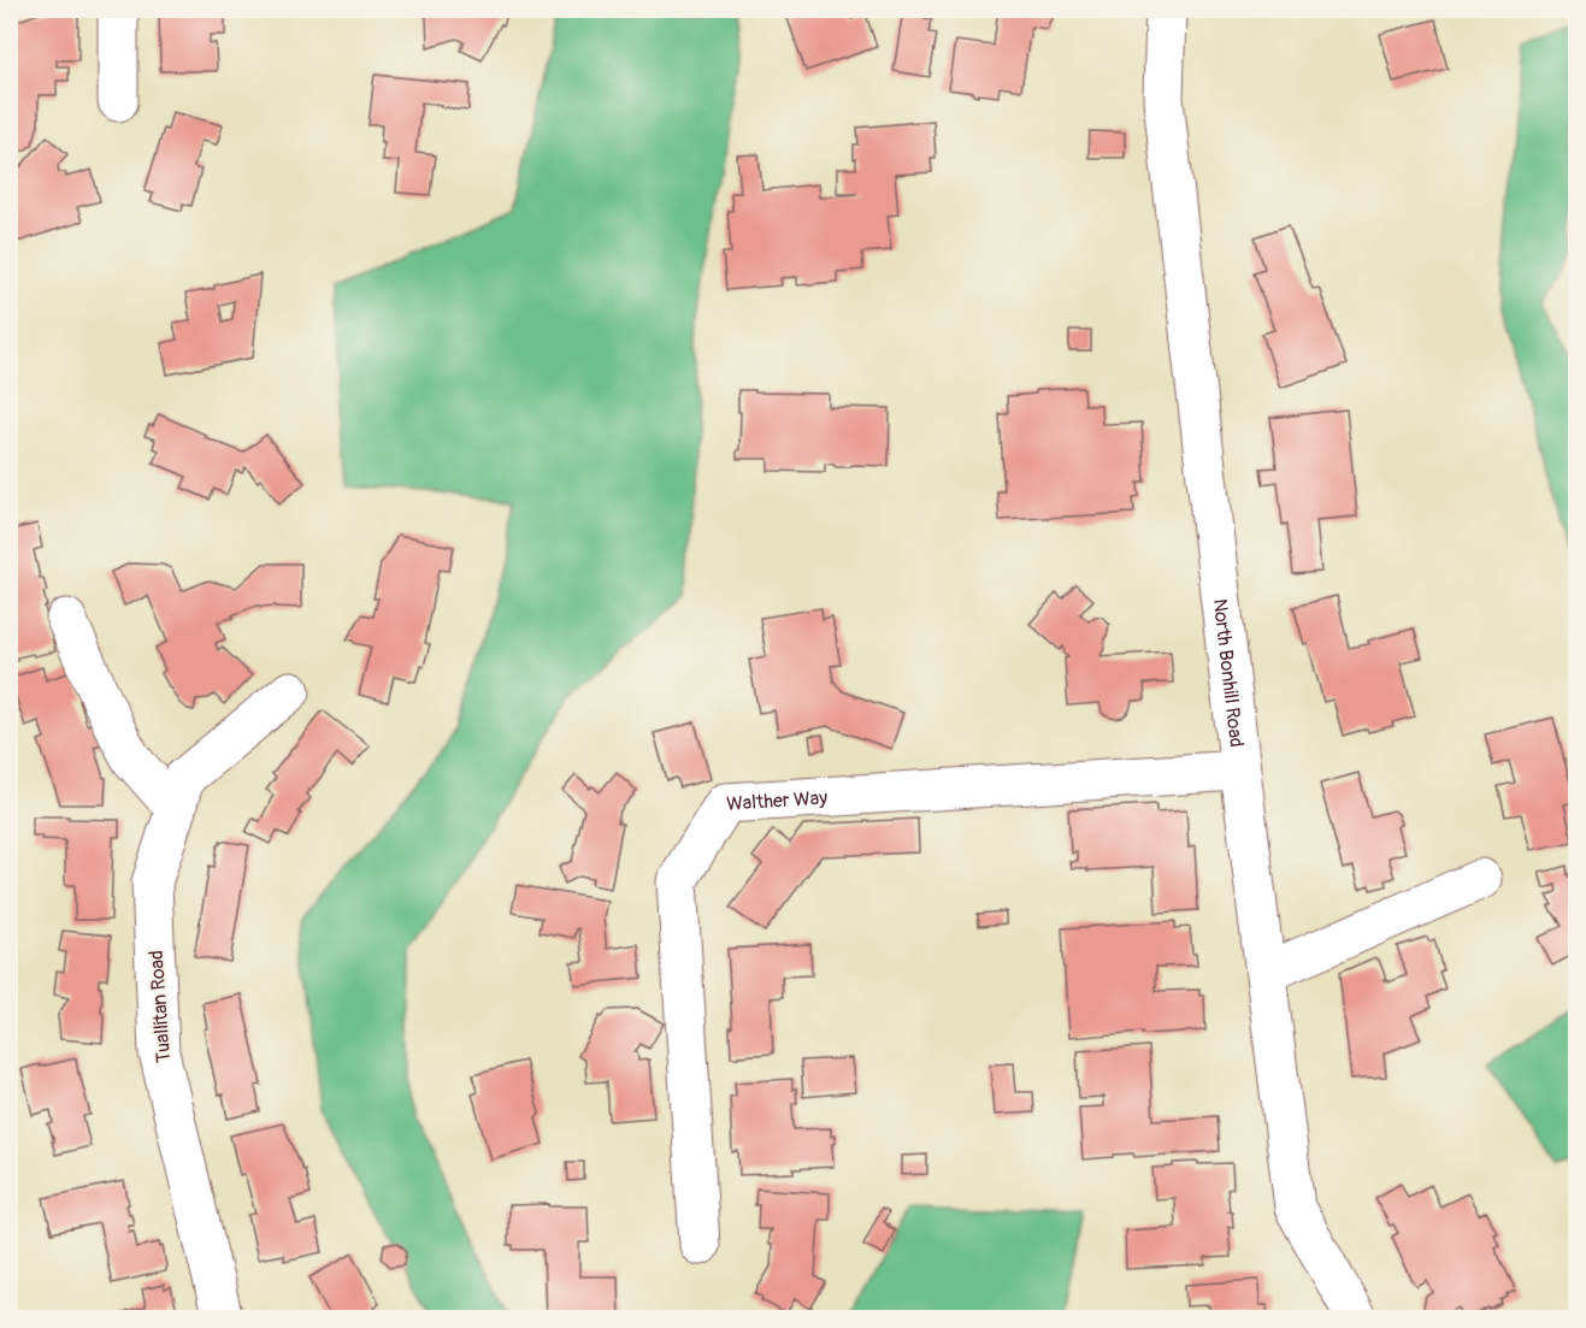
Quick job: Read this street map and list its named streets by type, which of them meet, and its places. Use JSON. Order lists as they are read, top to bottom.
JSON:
{
  "streets": {
    "street": ["North Bonhill Road", "Walther Way", "Tuallitan Road"]
  },
  "crossings": [
    ["North Bonhill Road", "Walther Way"]
  ]
}
